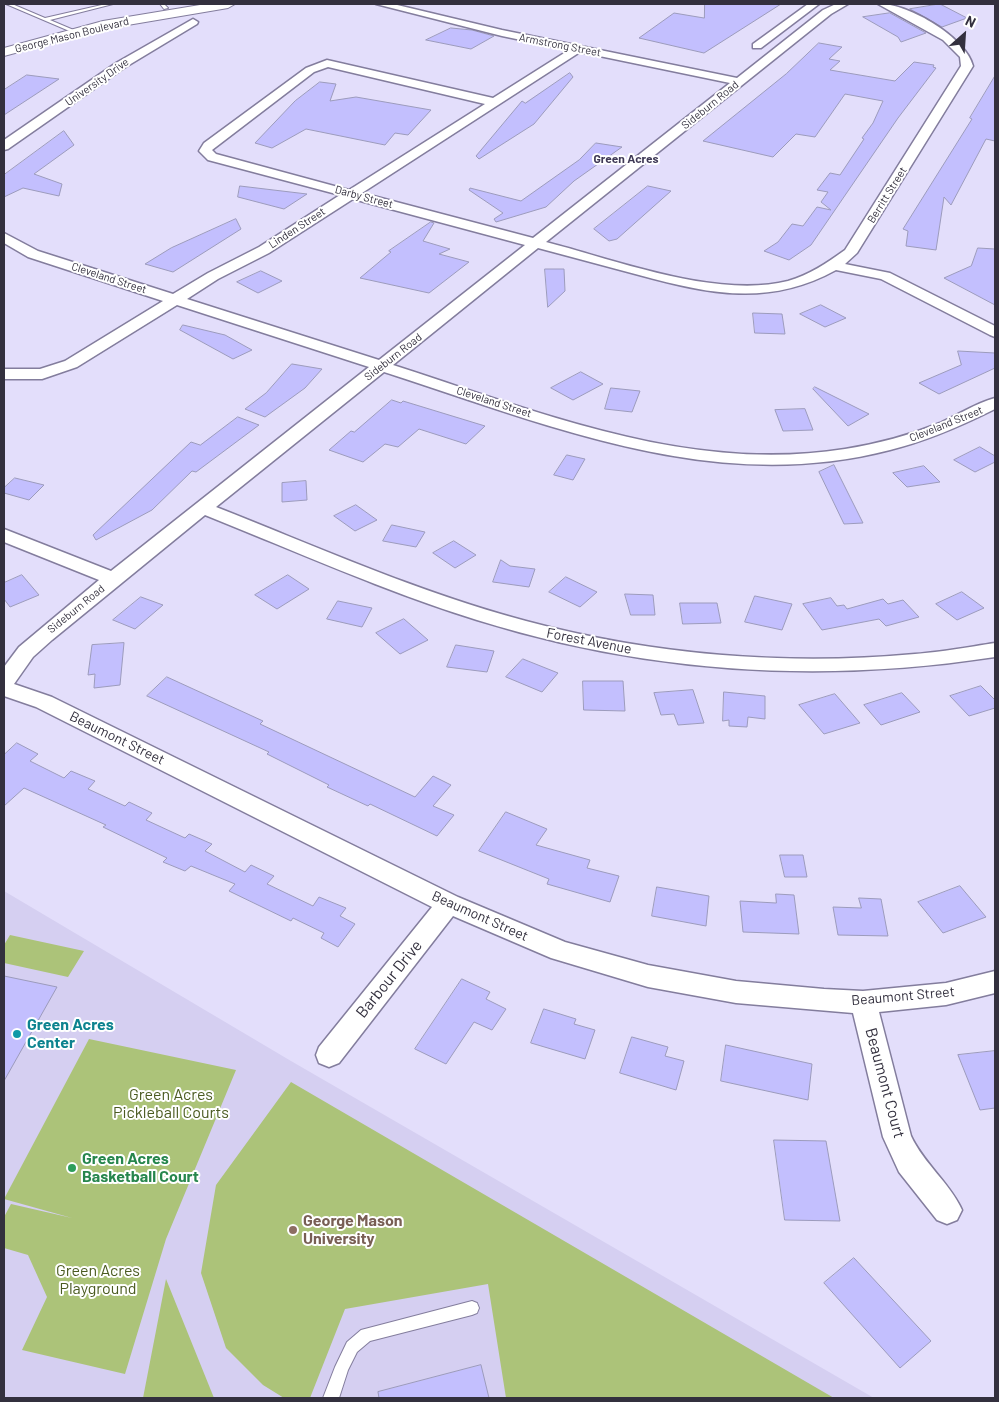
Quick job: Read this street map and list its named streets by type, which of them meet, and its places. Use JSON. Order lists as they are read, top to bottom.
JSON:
{
  "streets": {
    "street": [
      "George Mason Boulevard",
      "Armstrong Street",
      "University Drive",
      "Sideburn Road",
      "Berritt Street",
      "Darby Street",
      "Linden Street",
      "Cleveland Street",
      "Forest Avenue",
      "Beaumont Street",
      "Barbour Drive",
      "Beaumont Court"
    ]
  },
  "crossings": [
    ["Armstrong Street", "Sideburn Road"],
    ["Armstrong Street", "Linden Street"],
    ["Sideburn Road", "Darby Street"],
    ["Sideburn Road", "Cleveland Street"],
    ["Sideburn Road", "Forest Avenue"],
    ["Berritt Street", "Darby Street"],
    ["Darby Street", "Linden Street"],
    ["Linden Street", "Cleveland Street"],
    ["Beaumont Street", "Barbour Drive"],
    ["Beaumont Street", "Beaumont Court"]
  ],
  "districts": ["Green Acres"],
  "parks": ["Green Acres Pickleball Courts", "Green Acres Playground"],
  "places": ["Green Acres Center", "Green Acres Basketball Court", "George Mason University"],
  "north": "top right"
}
